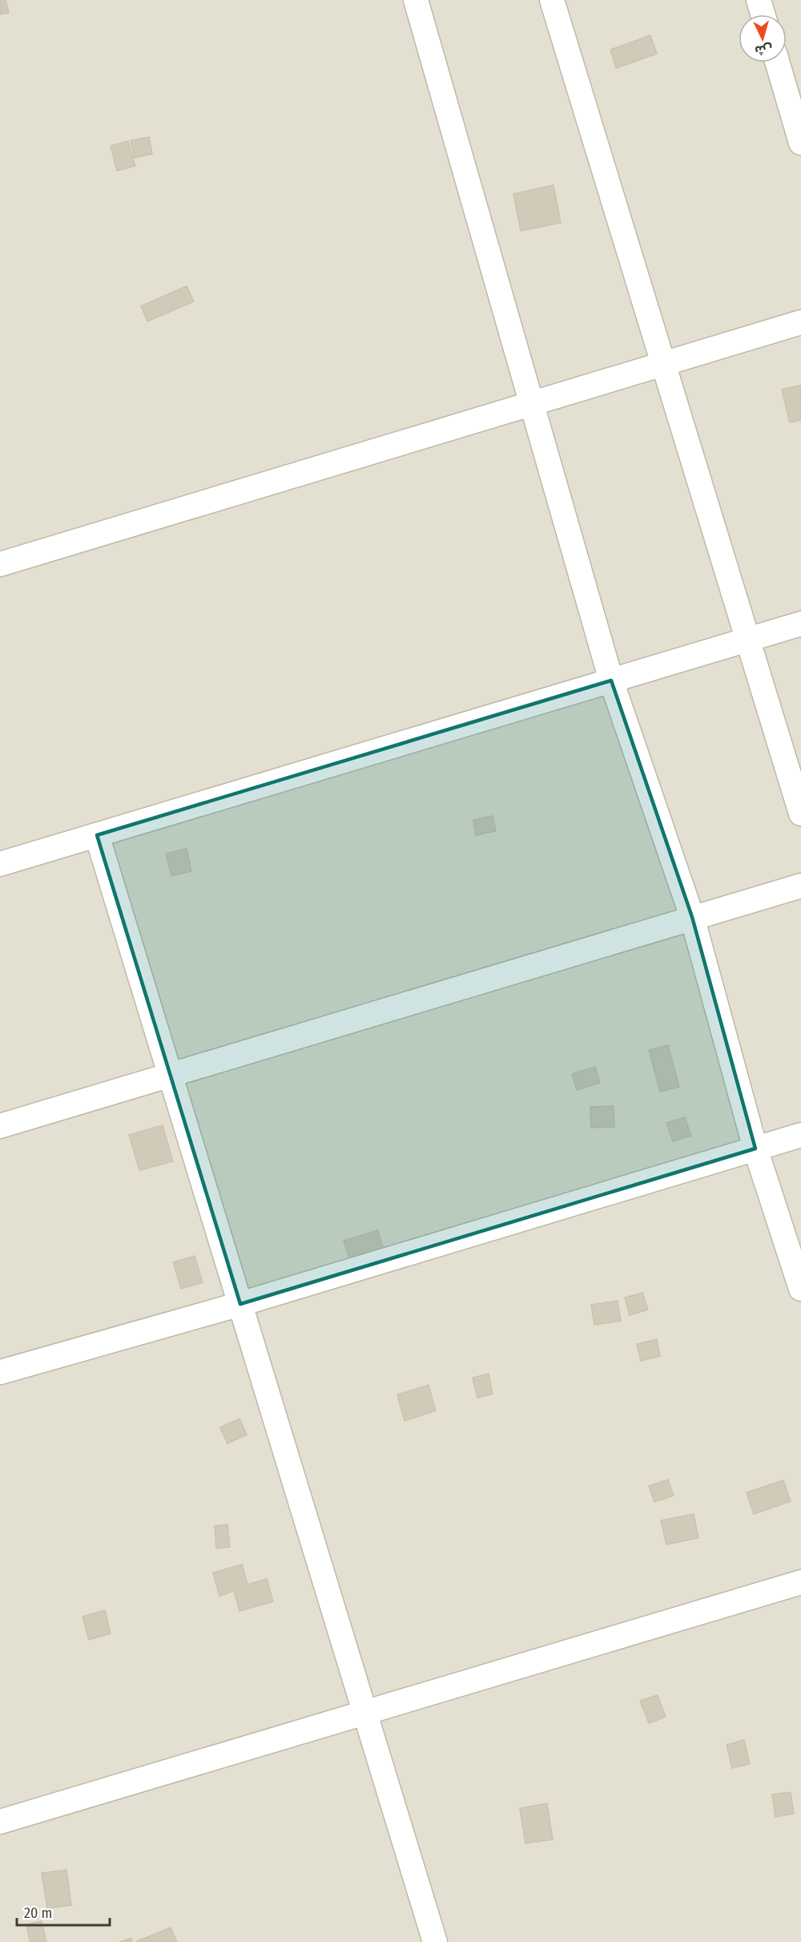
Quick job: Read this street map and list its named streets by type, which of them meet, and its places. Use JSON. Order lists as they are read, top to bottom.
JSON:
{
  "scale_bar": "20 m",
  "north": "bottom"
}
